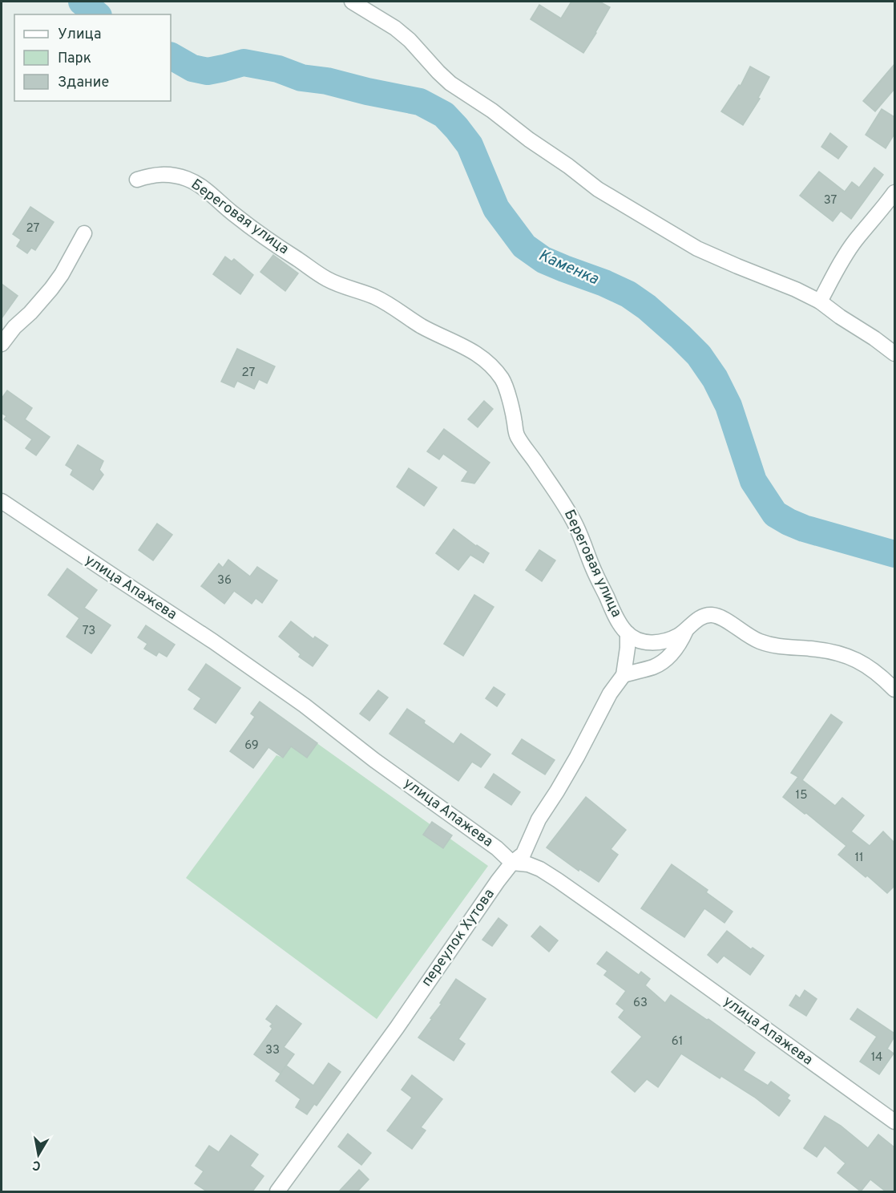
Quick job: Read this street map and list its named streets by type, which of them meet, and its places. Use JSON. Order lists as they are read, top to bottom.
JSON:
{
  "streets": {
    "street": ["Береговая улица", "улица Апажева", "переулок Хутова"]
  },
  "crossings": [
    ["улица Апажева", "переулок Хутова"]
  ],
  "water": ["Каменка"],
  "house_numbers": [
    "37",
    "27",
    "27",
    "36",
    "73",
    "69",
    "15",
    "11",
    "63",
    "61",
    "33",
    "14"
  ],
  "legend": ["Улица", "Парк", "Здание"],
  "north": "bottom"
}
